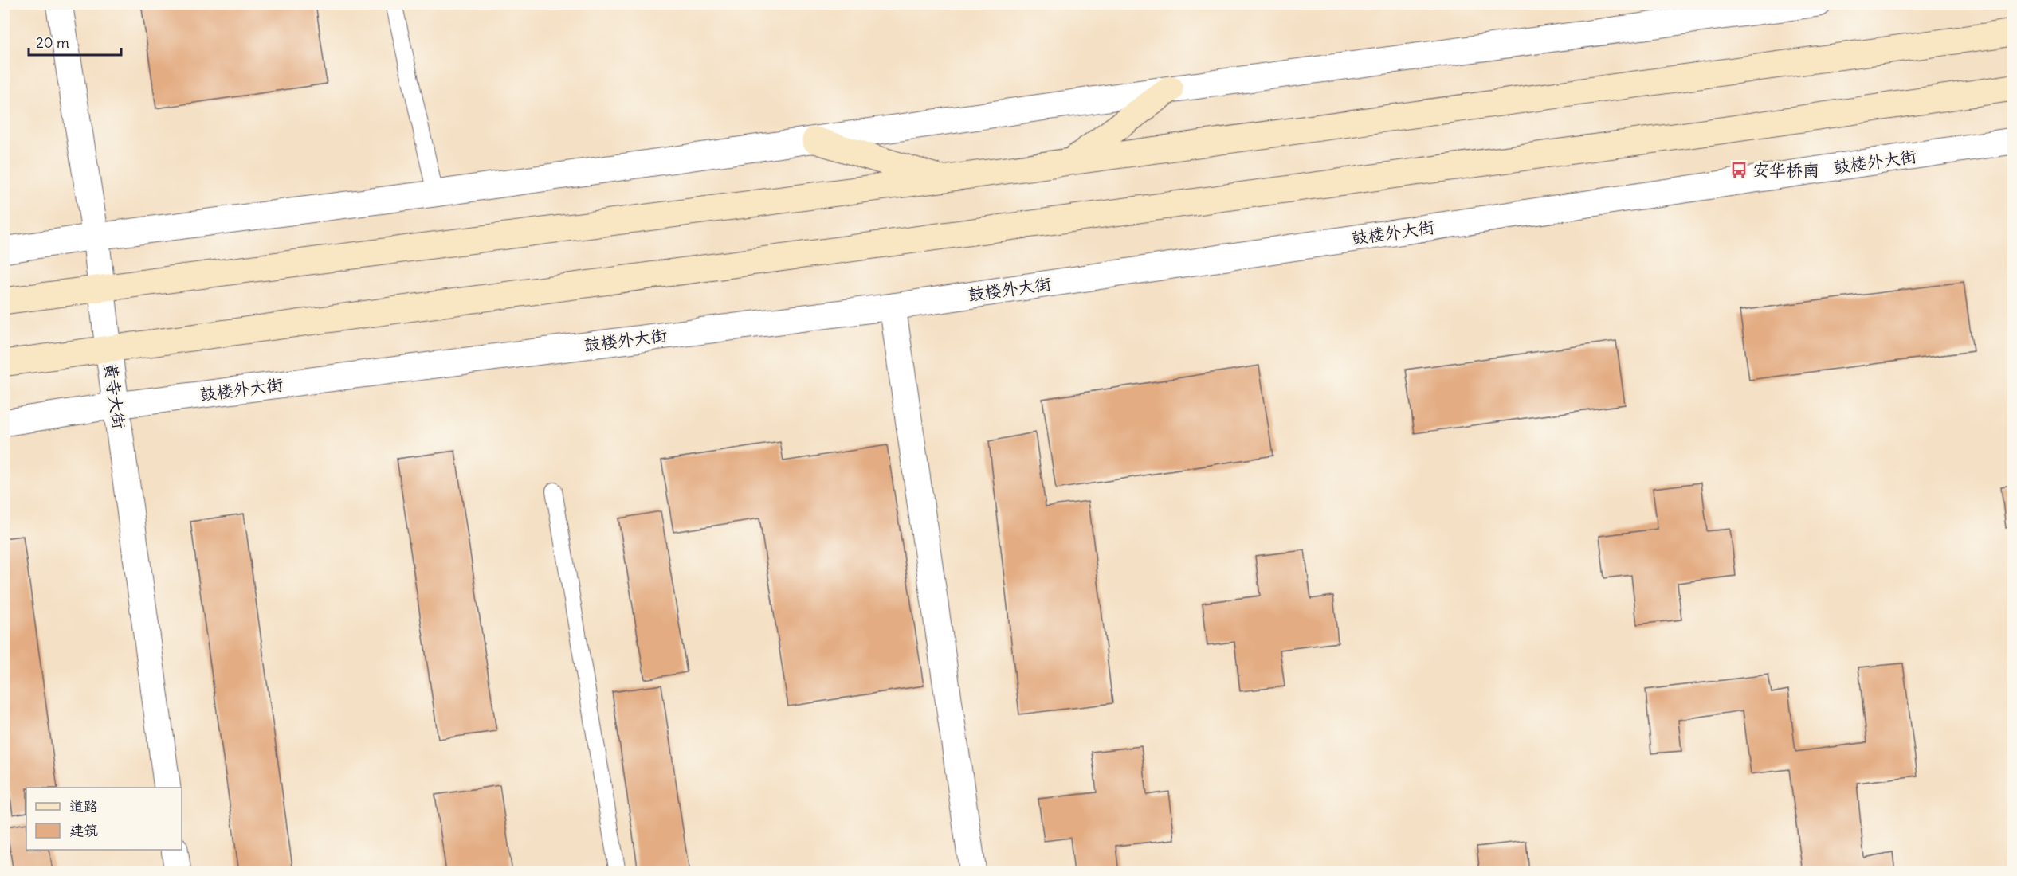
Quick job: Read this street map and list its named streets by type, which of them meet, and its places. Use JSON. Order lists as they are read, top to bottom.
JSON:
{
  "streets": {
    "street": ["鼓楼外大街", "黄寺大街"]
  },
  "crossings": [
    ["鼓楼外大街", "黄寺大街"]
  ],
  "places": {
    "bus stop": ["安华桥南"]
  },
  "legend": ["道路", "建筑"],
  "scale_bar": "20 m"
}
